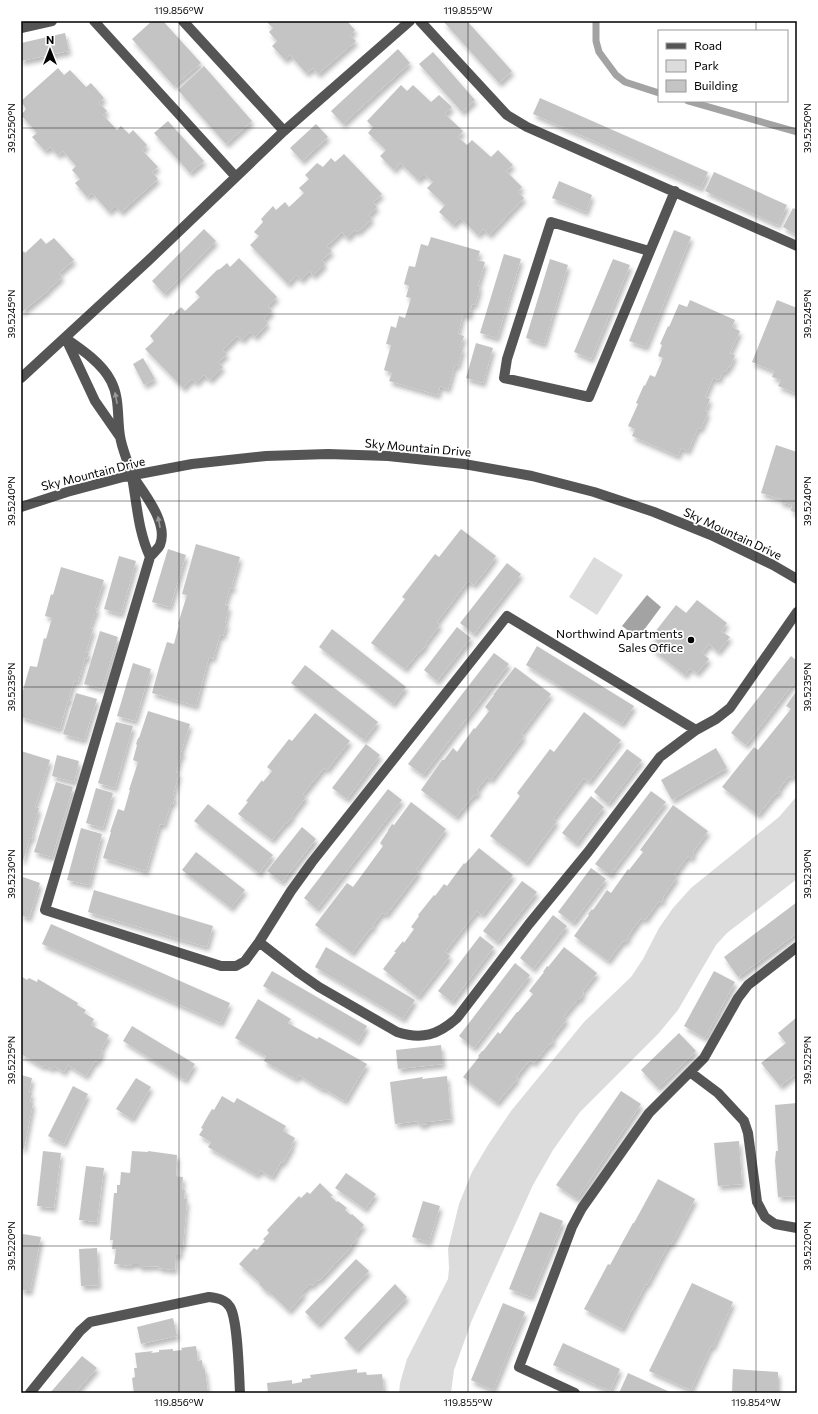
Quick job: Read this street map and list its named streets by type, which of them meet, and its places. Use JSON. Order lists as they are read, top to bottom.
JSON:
{
  "streets": {
    "street": ["Sky Mountain Drive"]
  },
  "places": ["Northwind Apartments Sales Office"],
  "legend": ["Road", "Park", "Building"],
  "north": "top",
  "coordinates": [
    "119.856°W",
    "119.855°W",
    "39.5250°N",
    "39.5245°N",
    "39.5240°N",
    "39.5235°N",
    "39.5230°N",
    "39.5225°N",
    "39.5220°N",
    "119.854°W"
  ]
}
